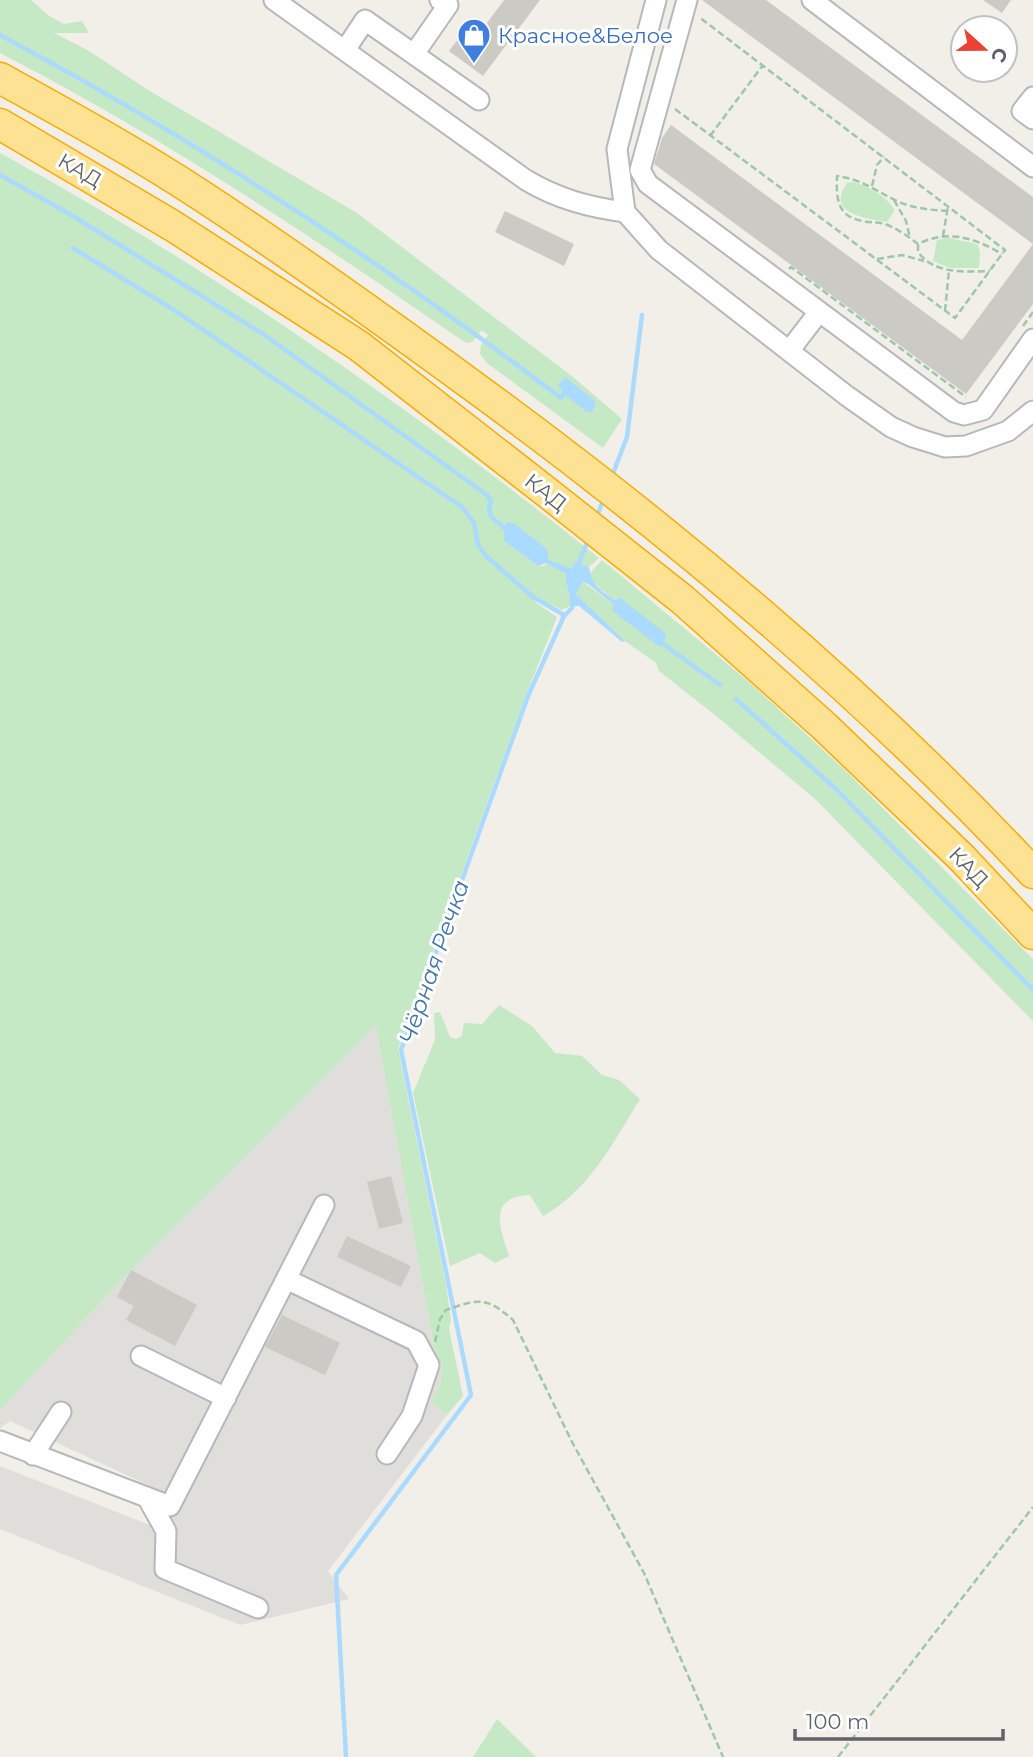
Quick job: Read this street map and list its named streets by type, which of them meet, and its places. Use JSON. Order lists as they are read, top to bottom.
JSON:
{
  "streets": {
    "highway": ["КАД"]
  },
  "water": ["Чёрная Речка"],
  "places": {
    "shop": ["Красное&Белое"]
  },
  "scale_bar": "100 m",
  "north": "right"
}
